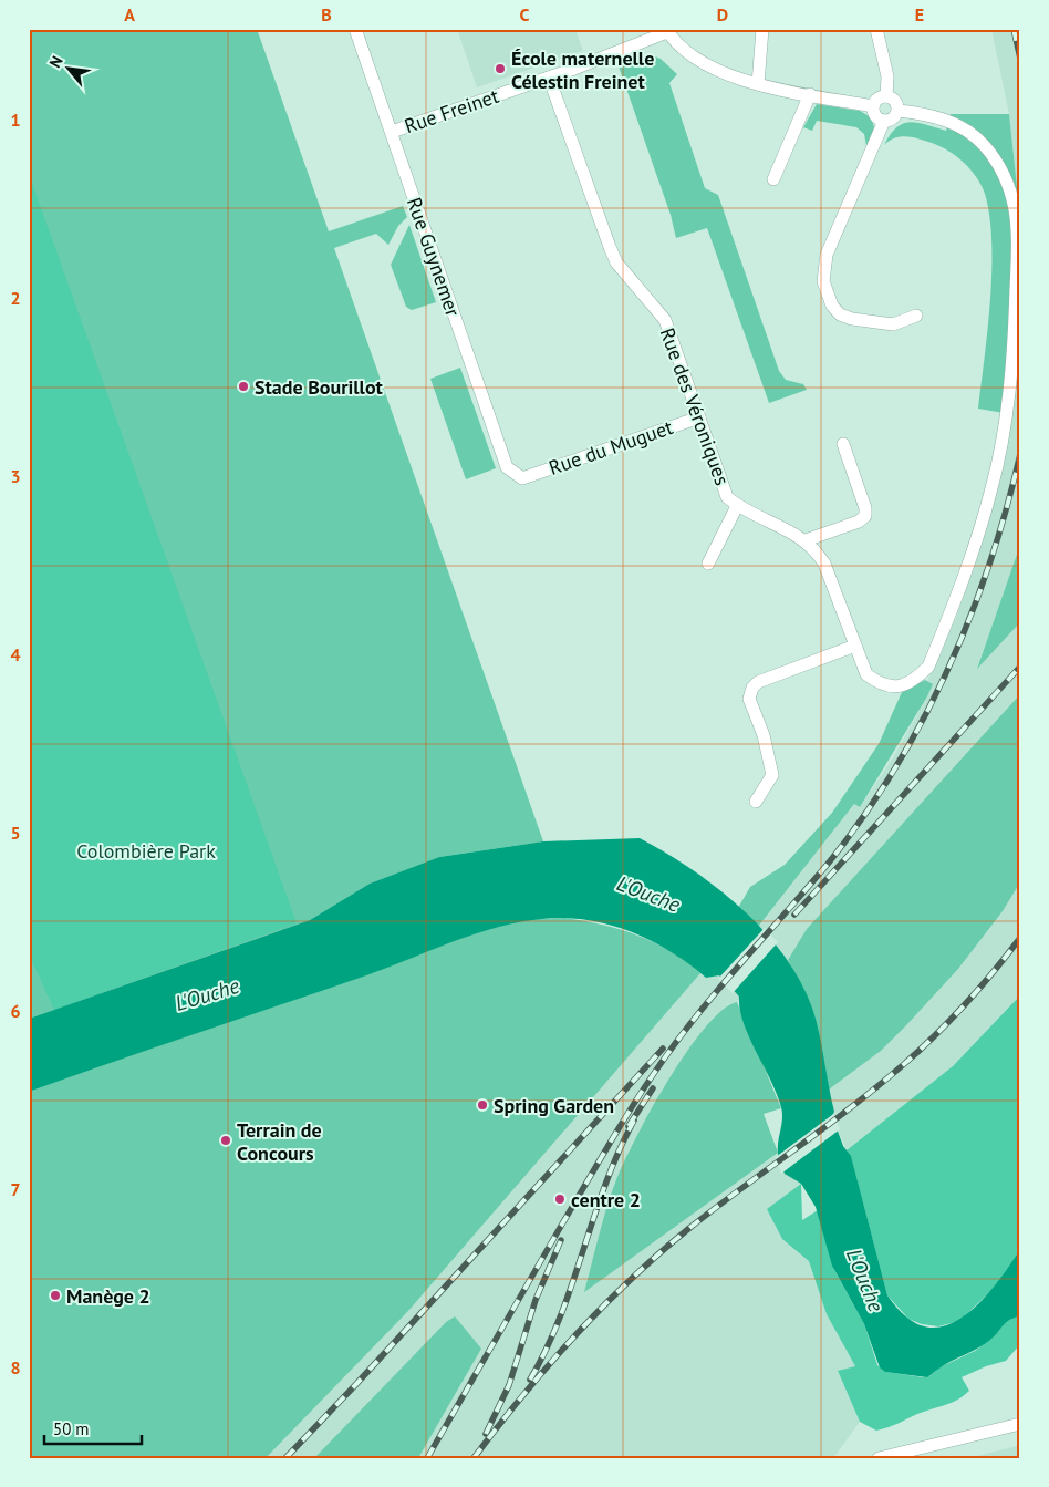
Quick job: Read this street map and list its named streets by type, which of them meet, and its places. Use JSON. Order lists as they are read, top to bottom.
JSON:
{
  "streets": {
    "street": [
      "Rue Freinet",
      "Rue Guynemer",
      "Rue des Véroniques",
      "Rue du Muguet"
    ]
  },
  "crossings": [
    ["Rue Freinet", "Rue Guynemer"],
    ["Rue Freinet", "Rue des Véroniques"],
    ["Rue Guynemer", "Rue du Muguet"],
    ["Rue des Véroniques", "Rue du Muguet"]
  ],
  "water": ["L'Ouche"],
  "parks": ["Colombière Park"],
  "places": [
    "École maternelle Célestin Freinet",
    "Stade Bourillot",
    "Spring Garden",
    "Terrain de Concours",
    "centre 2",
    "Manège 2"
  ],
  "scale_bar": "50 m",
  "north": "top left",
  "grid": {
    "columns": [
      "A",
      "B",
      "C",
      "D",
      "E"
    ],
    "rows": [
      "1",
      "2",
      "3",
      "4",
      "5",
      "6",
      "7",
      "8"
    ]
  }
}
